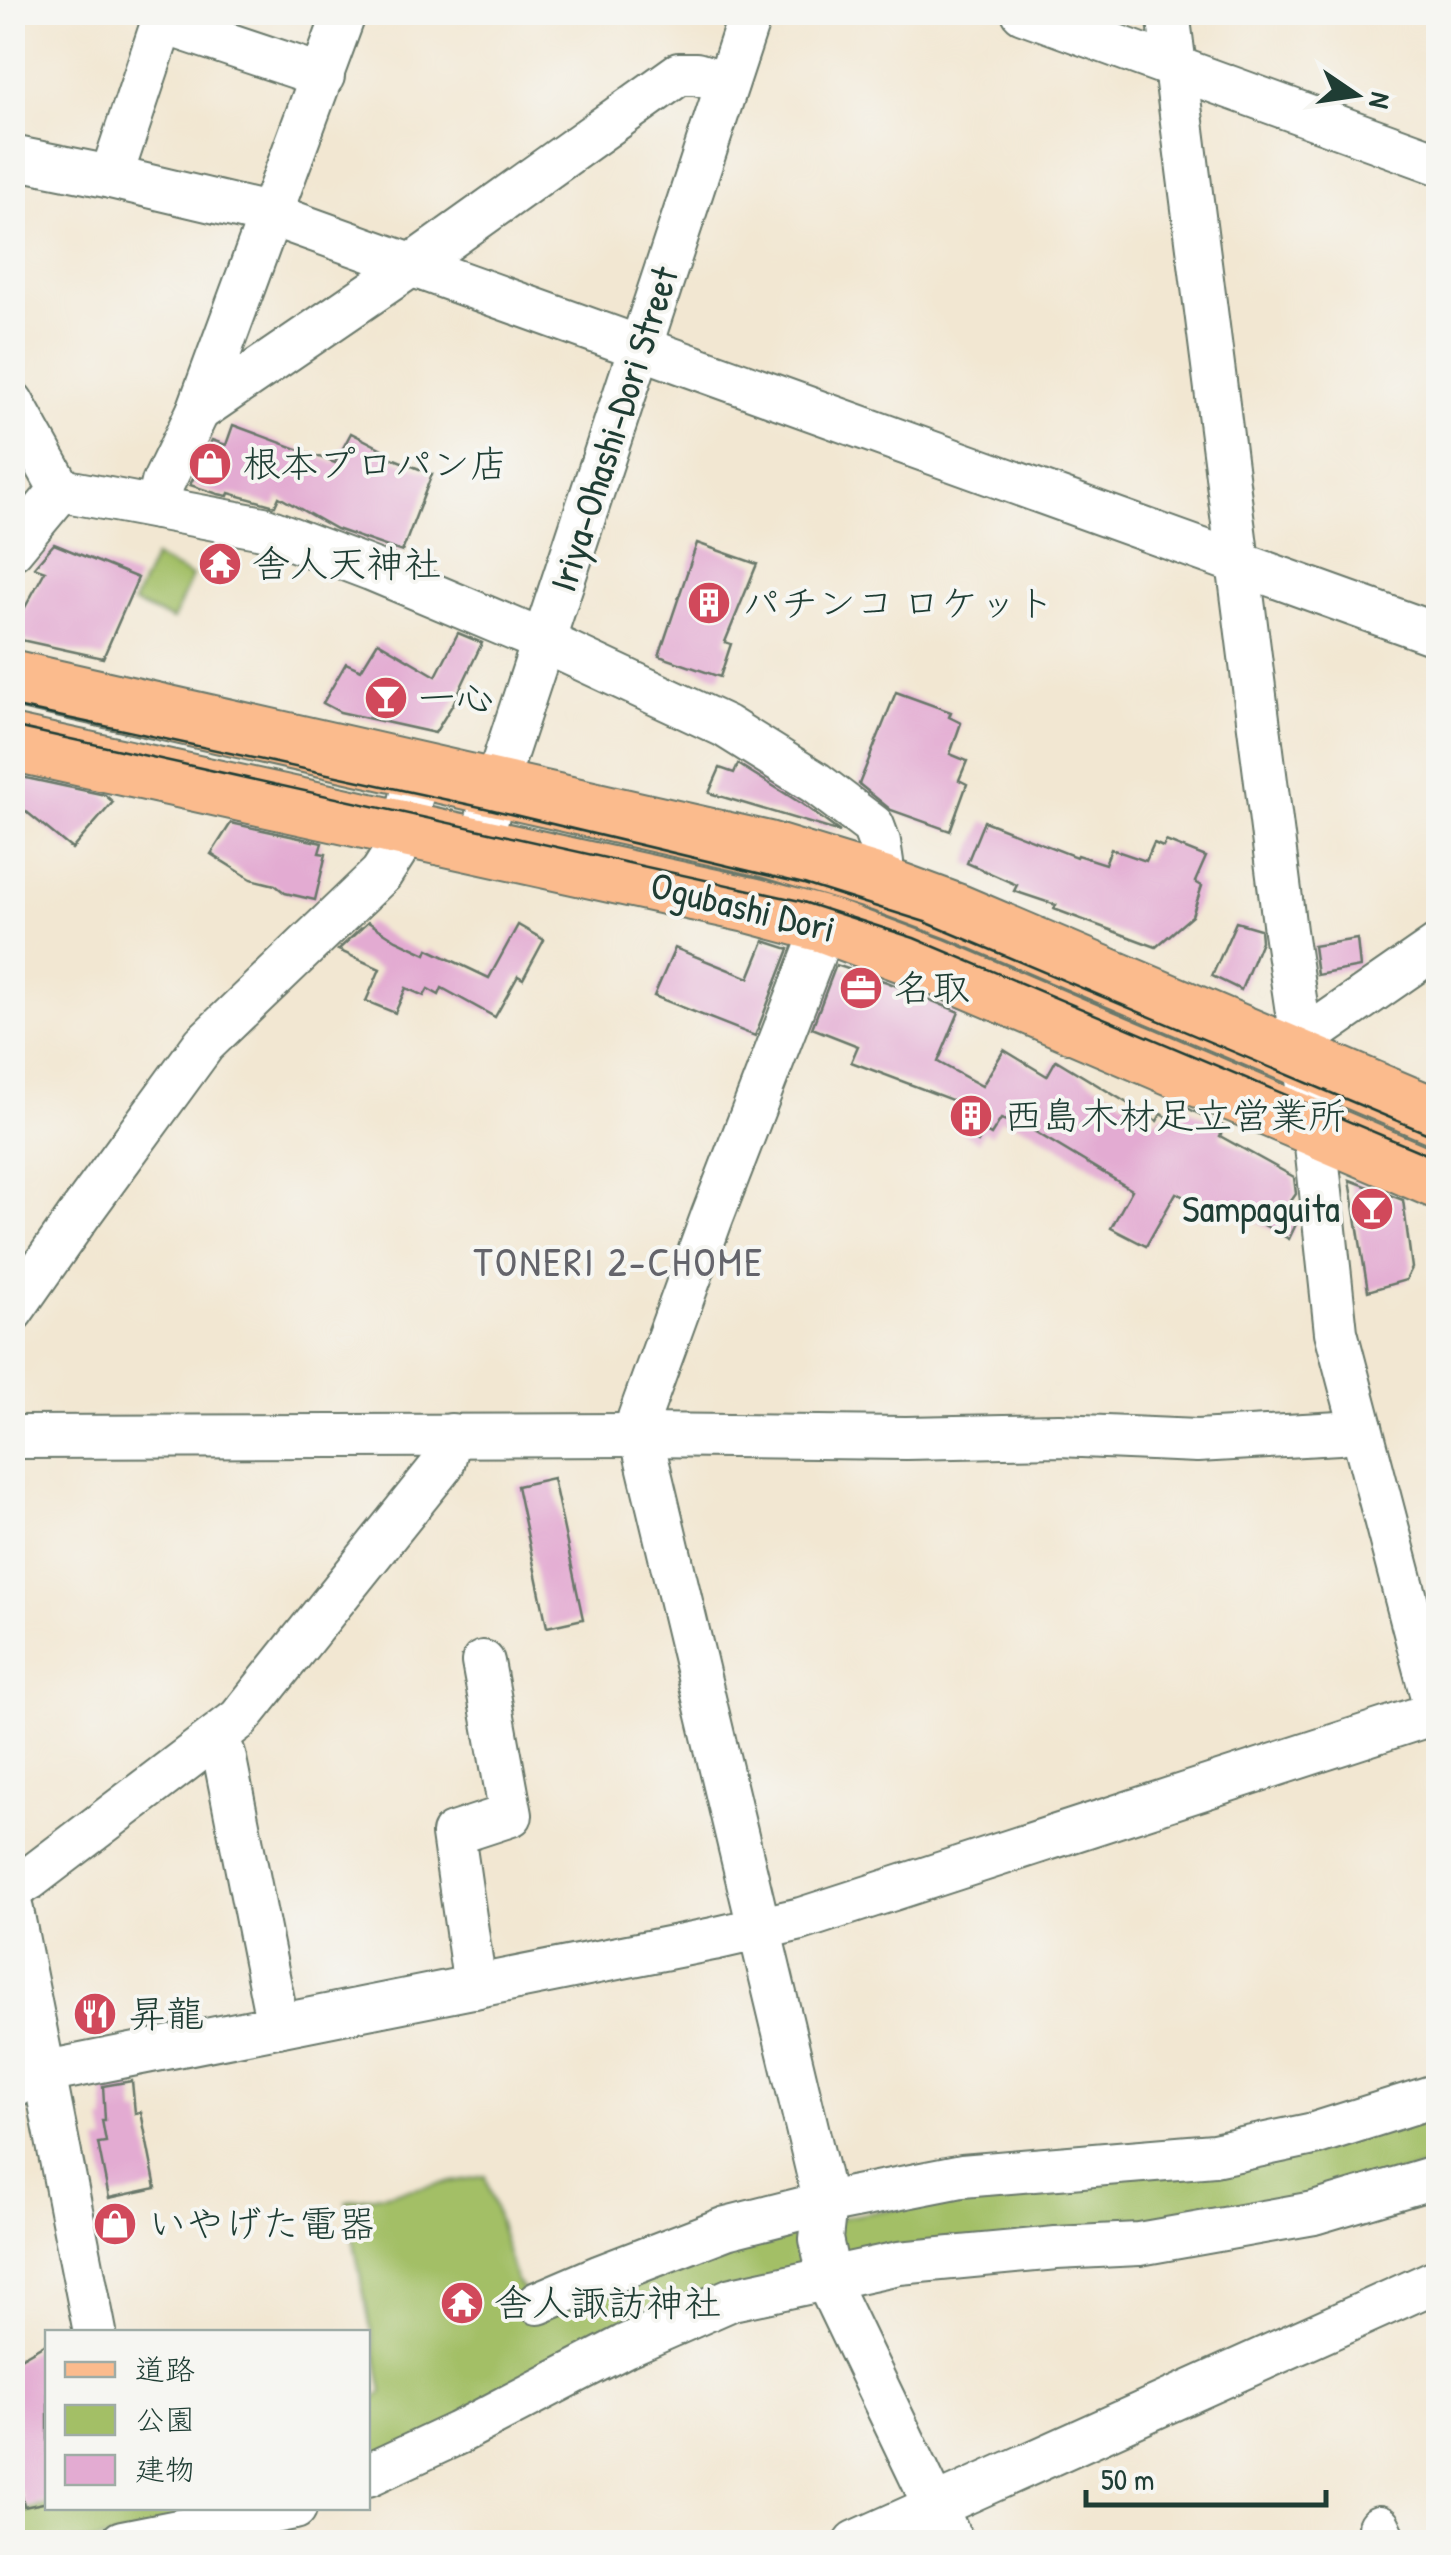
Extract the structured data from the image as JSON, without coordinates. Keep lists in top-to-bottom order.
{
  "streets": {
    "main road": ["Ogubashi Dori"],
    "street": ["Iriya-Ohashi-Dori Street"]
  },
  "crossings": [
    ["Iriya-Ohashi-Dori Street", "Ogubashi Dori"]
  ],
  "districts": ["TONERI 2-CHOME"],
  "places": {
    "shop": ["根本プロパン店", "いやげた電器"],
    "temple": ["舎人天神社", "舎人諏訪神社"],
    "building": ["パチンコ ロケット", "西島木材足立営業所"],
    "bar": ["一心", "Sampaguita"],
    "office": ["名取"],
    "restaurant": ["昇龍"]
  },
  "legend": ["道路", "公園", "建物"],
  "scale_bar": "50 m",
  "north": "right"
}
